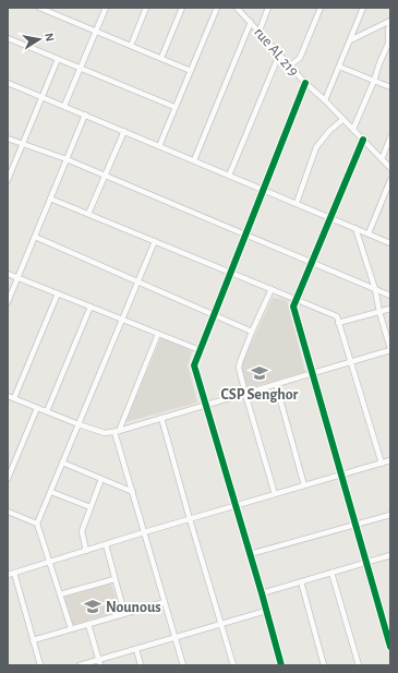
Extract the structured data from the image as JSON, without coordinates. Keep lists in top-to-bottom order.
{
  "streets": {
    "street": ["rue AL 219"]
  },
  "places": {
    "school or university": ["CSP Senghor", "Nounous"]
  },
  "north": "right"
}
